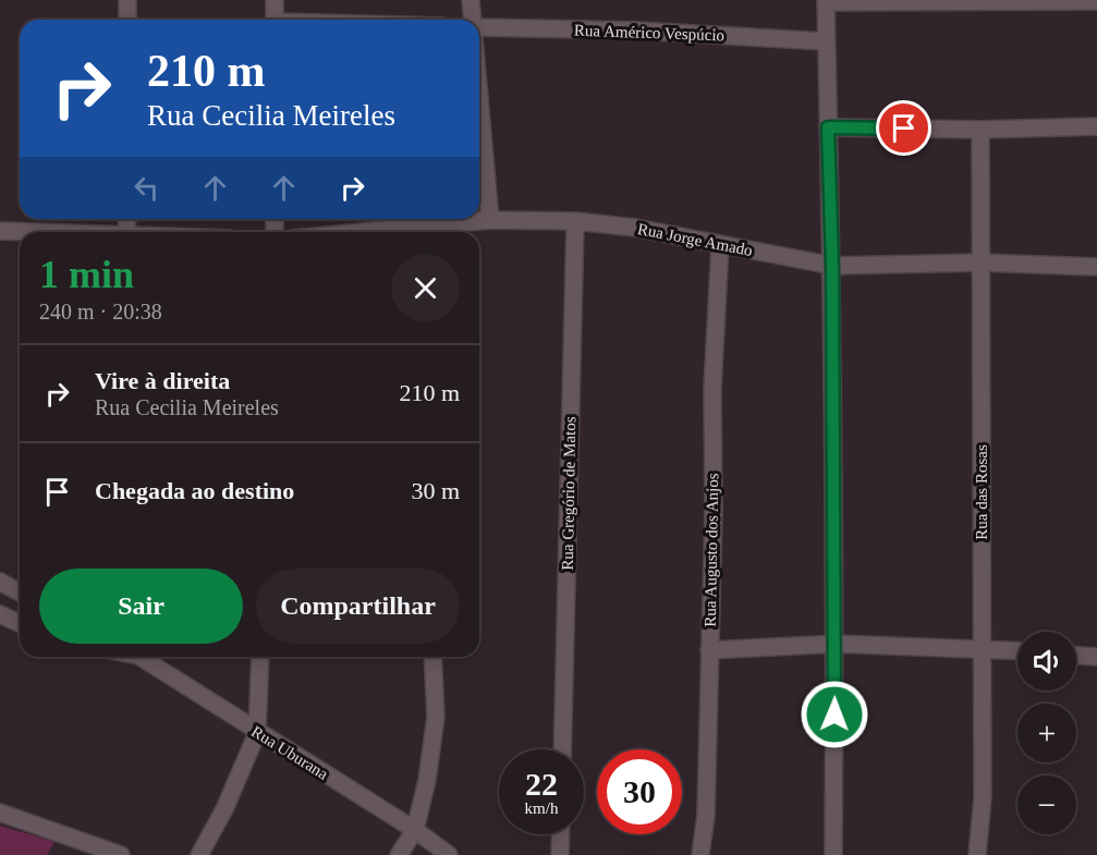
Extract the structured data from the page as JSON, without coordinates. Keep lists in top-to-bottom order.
{
  "streets": {
    "street": [
      "Rua Américo Vespúcio",
      "Rua Jorge Amado",
      "Rua das Rosas",
      "Rua Gregório de Matos",
      "Rua Augusto dos Anjos",
      "Rua Uburana"
    ]
  },
  "crossings": [
    ["Rua Jorge Amado", "Rua das Rosas"],
    ["Rua Jorge Amado", "Rua Gregório de Matos"],
    ["Rua Jorge Amado", "Rua Augusto dos Anjos"]
  ],
  "page": {
    "turn": ["210 m", "Rua Cecilia Meireles"],
    "heading": ["1 min", "240 m · 20:38"],
    "list": [
      {
        "name": "Vire à direita",
        "note": "Rua Cecilia Meireles",
        "value": "210 m"
      },
      {
        "name": "Chegada ao destino",
        "value": "30 m"
      }
    ],
    "buttons": ["Sair", "Compartilhar"],
    "map_buttons": ["+", "−"],
    "speed": "22 km/h",
    "limit": "30"
  }
}
